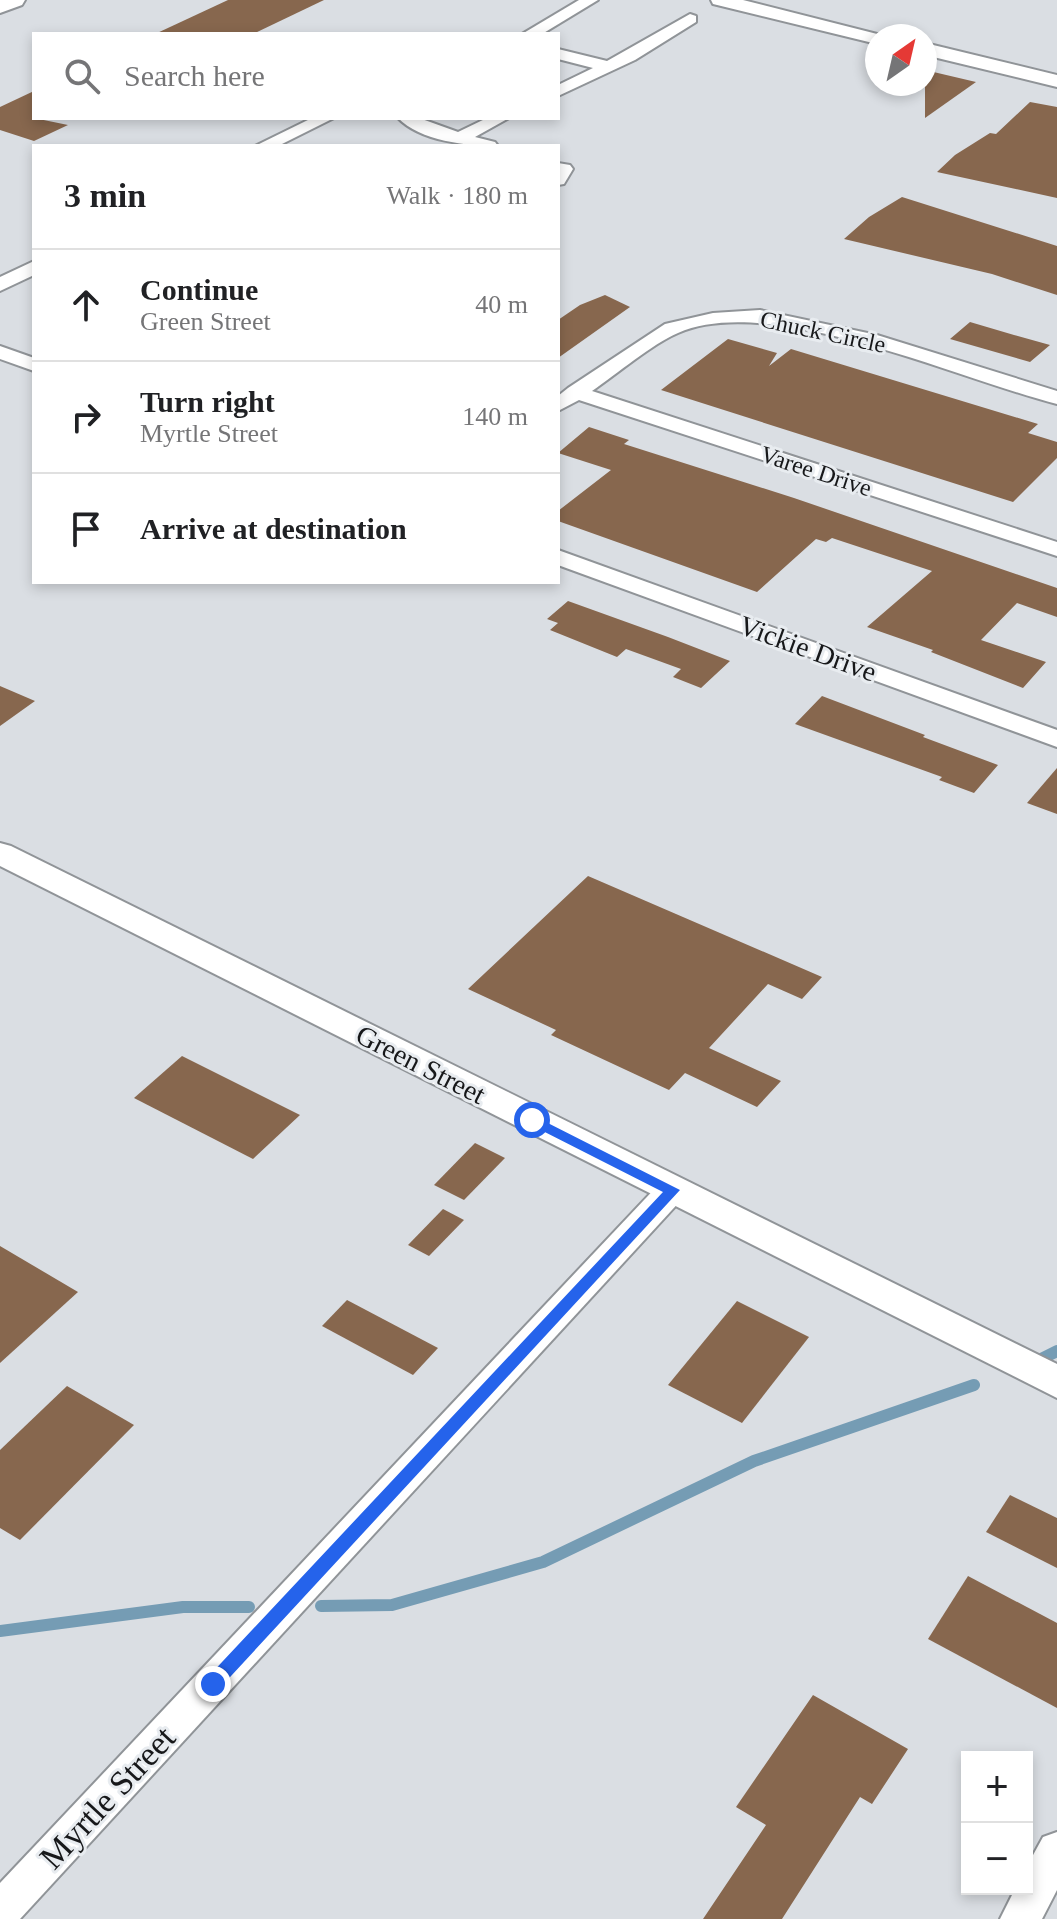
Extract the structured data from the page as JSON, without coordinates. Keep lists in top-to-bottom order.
{
  "streets": {
    "street": [
      "Chuck Circle",
      "Varee Drive",
      "Vickie Drive",
      "Green Street",
      "Myrtle Street"
    ]
  },
  "crossings": [
    ["Chuck Circle", "Varee Drive"],
    ["Green Street", "Myrtle Street"]
  ],
  "north": "top right",
  "page": {
    "search": "Search here",
    "heading": ["3 min", "Walk · 180 m"],
    "list": [
      ["Continue", "Green Street", "40 m"],
      ["Turn right", "Myrtle Street", "140 m"],
      "Arrive at destination"
    ],
    "map_buttons": ["+", "−"]
  }
}
